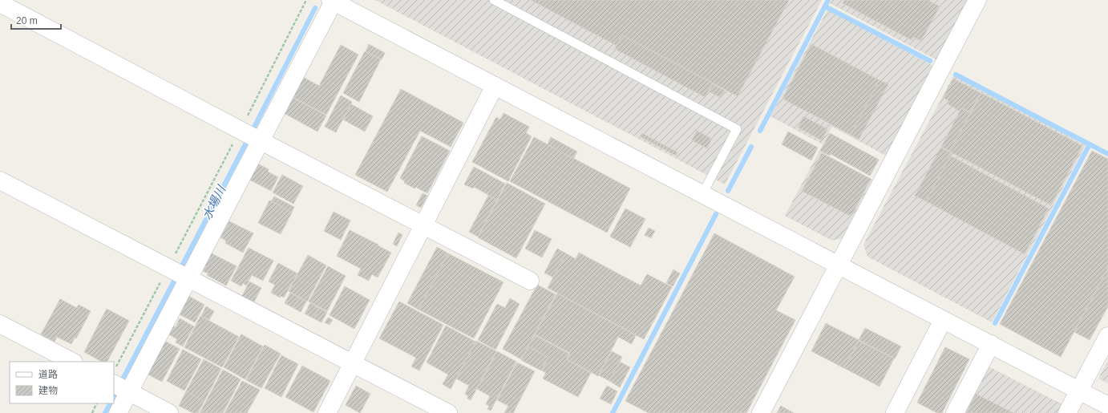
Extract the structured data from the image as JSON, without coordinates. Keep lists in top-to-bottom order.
{
  "water": ["水場川"],
  "legend": ["道路", "建物"],
  "scale_bar": "20 m"
}
